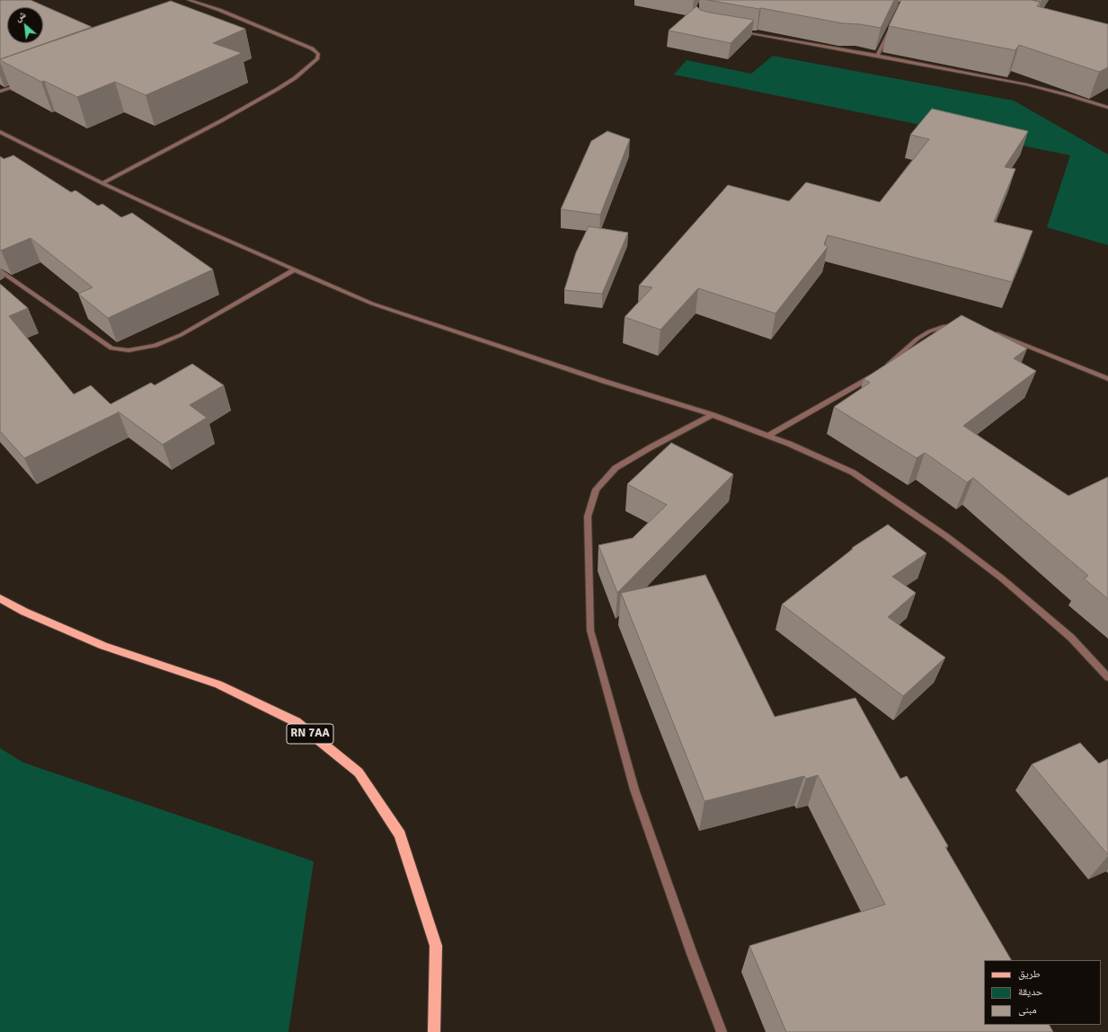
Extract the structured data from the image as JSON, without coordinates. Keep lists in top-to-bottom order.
{
  "streets": {
    "main road": ["RN 7AA"]
  },
  "legend": ["طريق", "حديقة", "مبنى"],
  "north": "top left"
}
